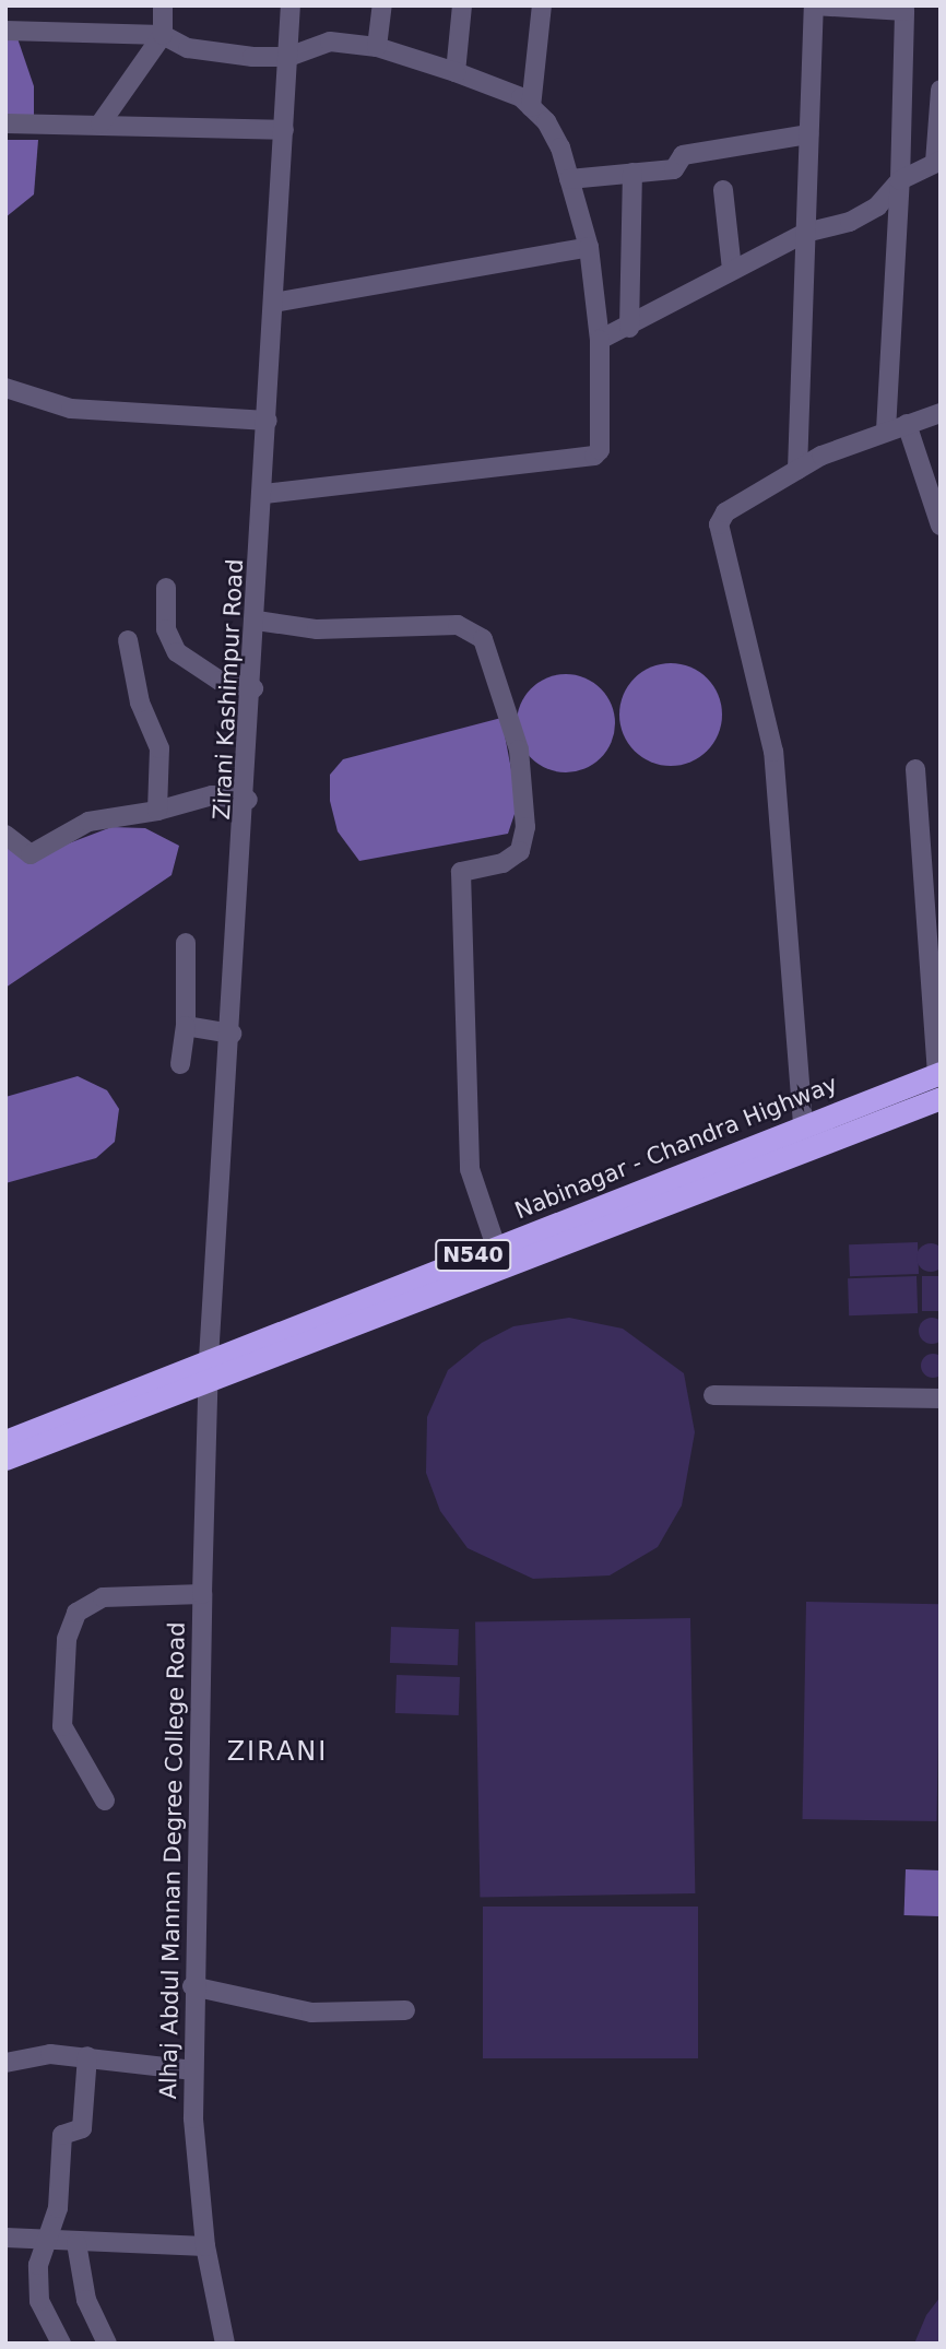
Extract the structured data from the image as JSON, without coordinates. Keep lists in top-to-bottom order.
{
  "streets": {
    "highway": ["Nabinagar - Chandra Highway", "N540"],
    "street": ["Zirani Kashimpur Road", "Alhaj Abdul Mannan Degree College Road"]
  },
  "crossings": [
    ["Zirani Kashimpur Road", "Nabinagar - Chandra Highway"],
    ["Zirani Kashimpur Road", "Alhaj Abdul Mannan Degree College Road"],
    ["Nabinagar - Chandra Highway", "Alhaj Abdul Mannan Degree College Road"]
  ],
  "districts": ["ZIRANI"]
}
